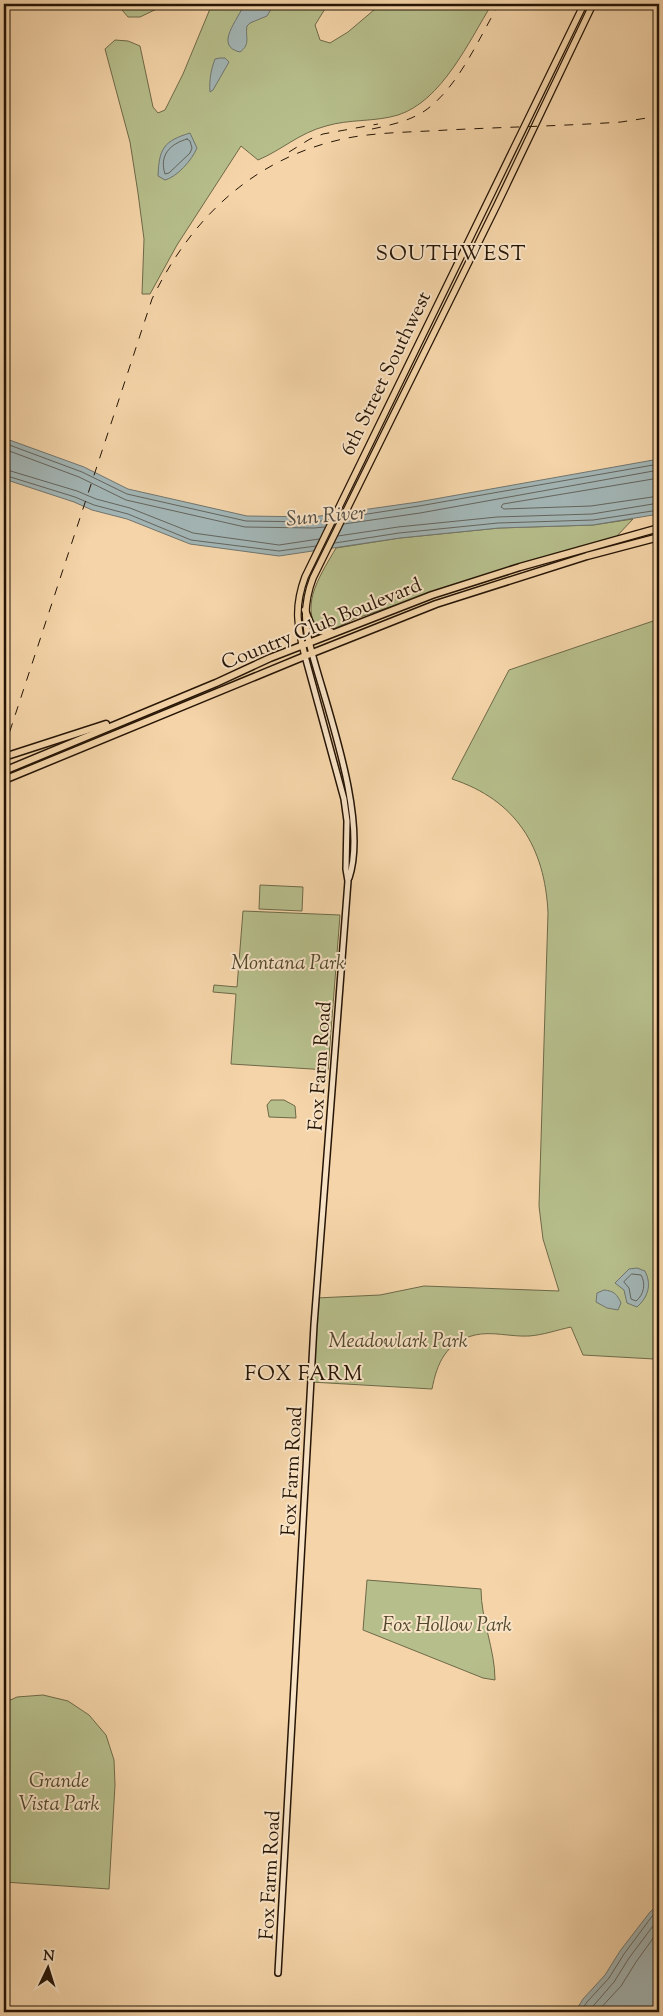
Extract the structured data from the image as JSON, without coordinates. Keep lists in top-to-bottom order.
{
  "streets": {
    "highway": ["Country Club Boulevard"],
    "main road": ["6th Street Southwest"],
    "street": ["Fox Farm Road"]
  },
  "crossings": [
    ["6th Street Southwest", "Country Club Boulevard"],
    ["6th Street Southwest", "Fox Farm Road"],
    ["Country Club Boulevard", "Fox Farm Road"]
  ],
  "districts": ["SOUTHWEST", "FOX FARM"],
  "water": ["Sun River"],
  "parks": [
    "Montana Park",
    "Meadowlark Park",
    "Fox Hollow Park",
    "Grande Vista Park"
  ],
  "north": "top"
}
